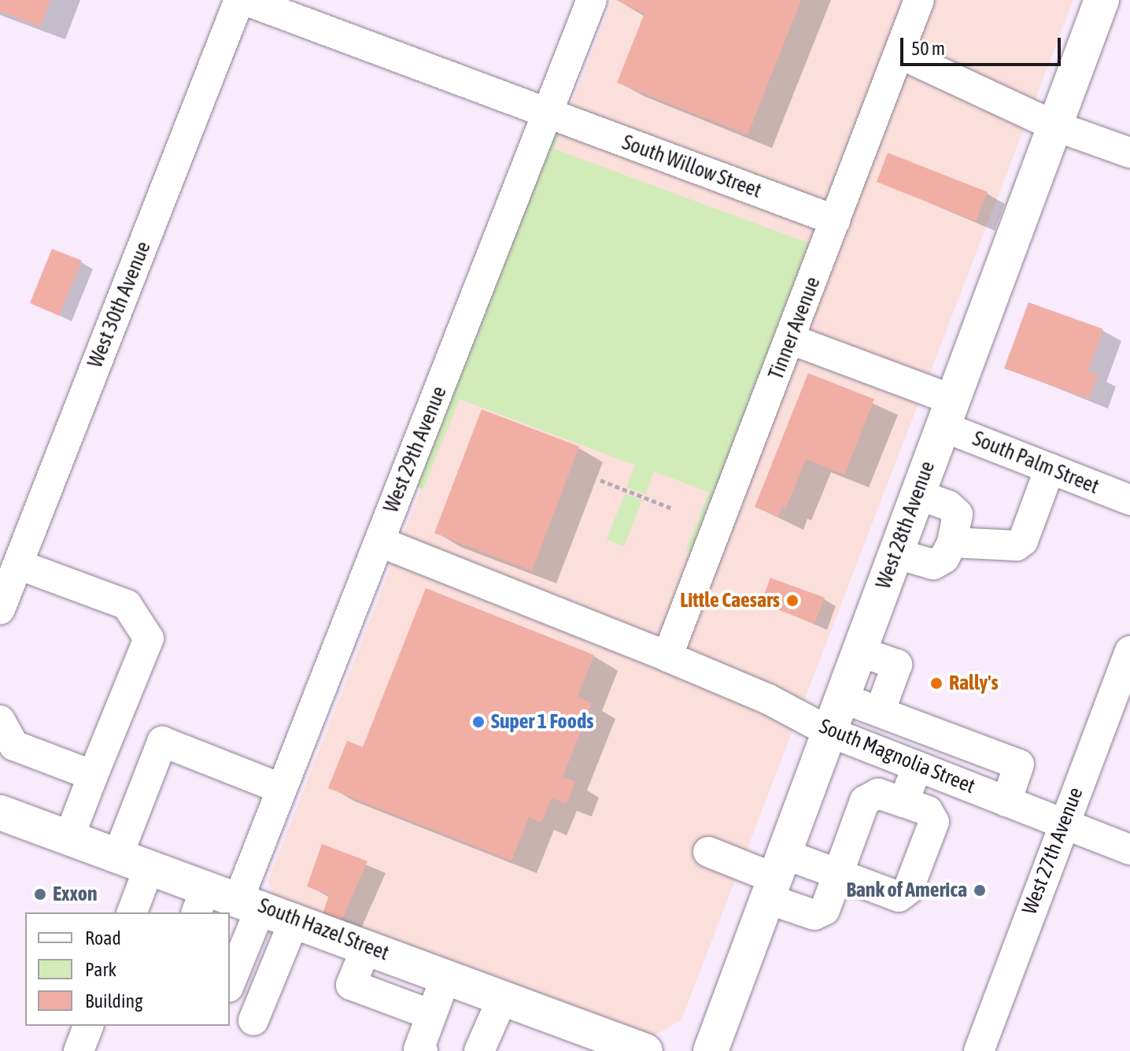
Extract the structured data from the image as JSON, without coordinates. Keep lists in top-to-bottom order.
{
  "streets": {
    "main road": ["West 28th Avenue", "South Hazel Street"],
    "street": [
      "South Willow Street",
      "West 30th Avenue",
      "Tinner Avenue",
      "West 29th Avenue",
      "South Palm Street",
      "South Magnolia Street",
      "West 27th Avenue"
    ]
  },
  "crossings": [
    ["South Willow Street", "Tinner Avenue"],
    ["South Willow Street", "West 29th Avenue"],
    ["Tinner Avenue", "South Palm Street"],
    ["Tinner Avenue", "South Magnolia Street"],
    ["West 29th Avenue", "South Magnolia Street"],
    ["West 29th Avenue", "South Hazel Street"],
    ["South Palm Street", "West 28th Avenue"],
    ["West 28th Avenue", "South Magnolia Street"],
    ["South Magnolia Street", "West 27th Avenue"]
  ],
  "places": [
    "Little Caesars",
    "Rally's",
    "Super 1 Foods",
    "Bank of America",
    "Exxon"
  ],
  "legend": ["Road", "Park", "Building"],
  "scale_bar": "50 m"
}
